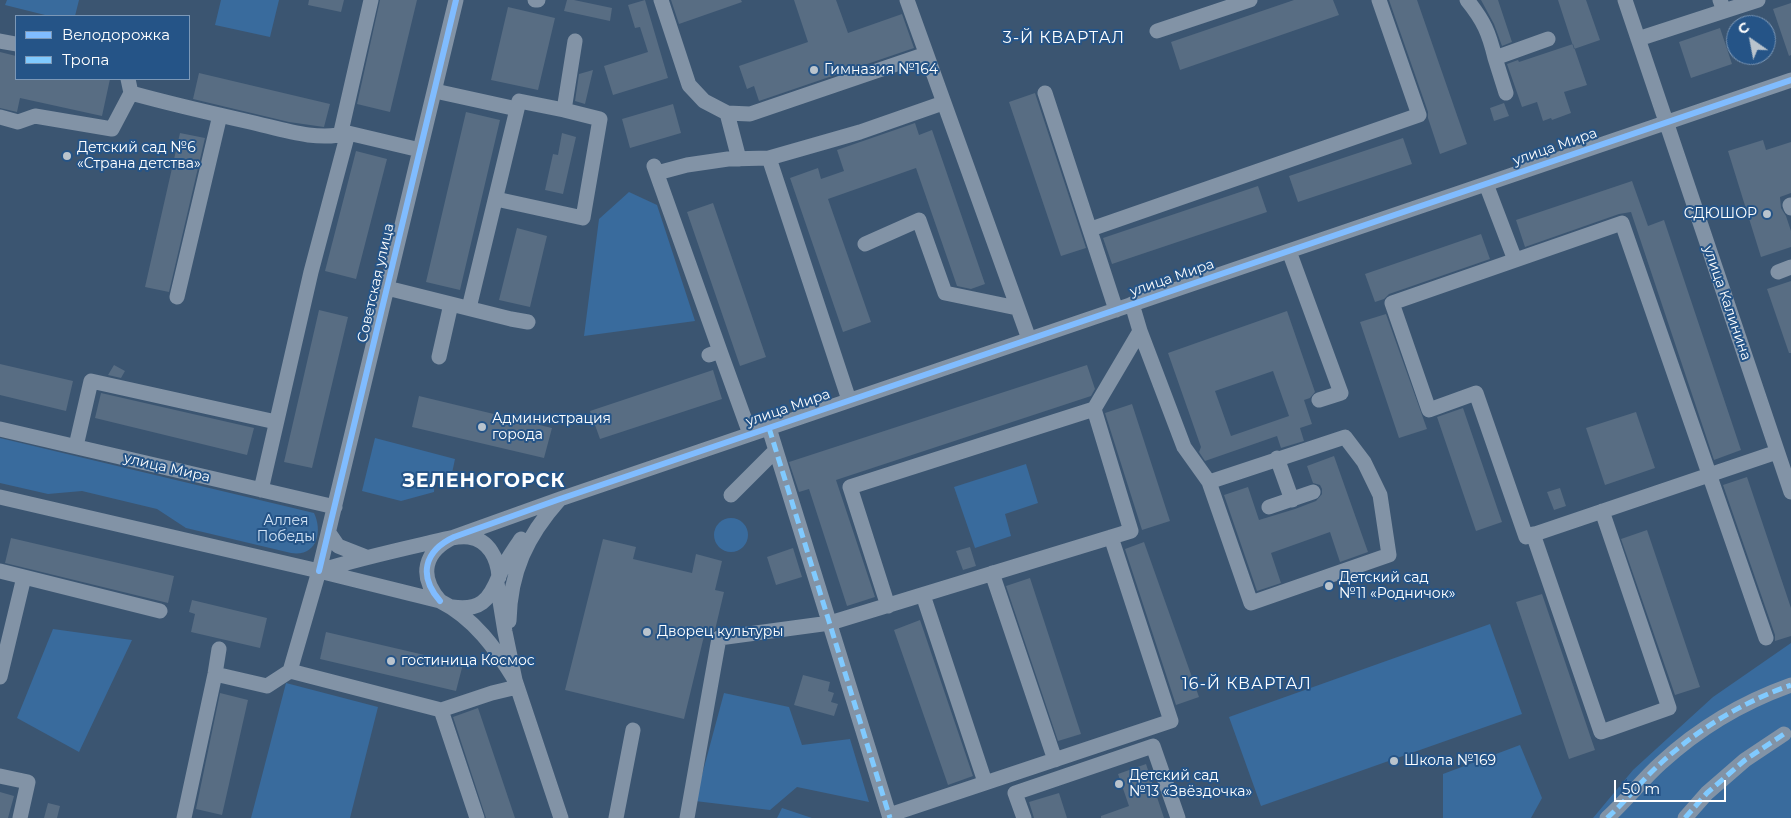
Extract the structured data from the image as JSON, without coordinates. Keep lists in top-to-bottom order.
{
  "streets": {
    "street": ["улица Мира", "Советская улица", "улица Калинина"]
  },
  "crossings": [
    ["улица Мира", "Советская улица"],
    ["улица Мира", "улица Калинина"]
  ],
  "districts": ["3-Й КВАРТАЛ", "ЗЕЛЕНОГОРСК", "16-Й КВАРТАЛ"],
  "parks": ["Аллея Победы"],
  "places": [
    "Гимназия №164",
    "Детский сад №6 «Страна детства»",
    "СДЮШОР",
    "Администрация города",
    "Детский сад №11 «Родничок»",
    "Дворец культуры",
    "гостиница Космос",
    "Школа №169",
    "Детский сад №13 «Звёздочка»"
  ],
  "legend": ["Велодорожка", "Тропа"],
  "scale_bar": "50 m",
  "north": "top left"
}
